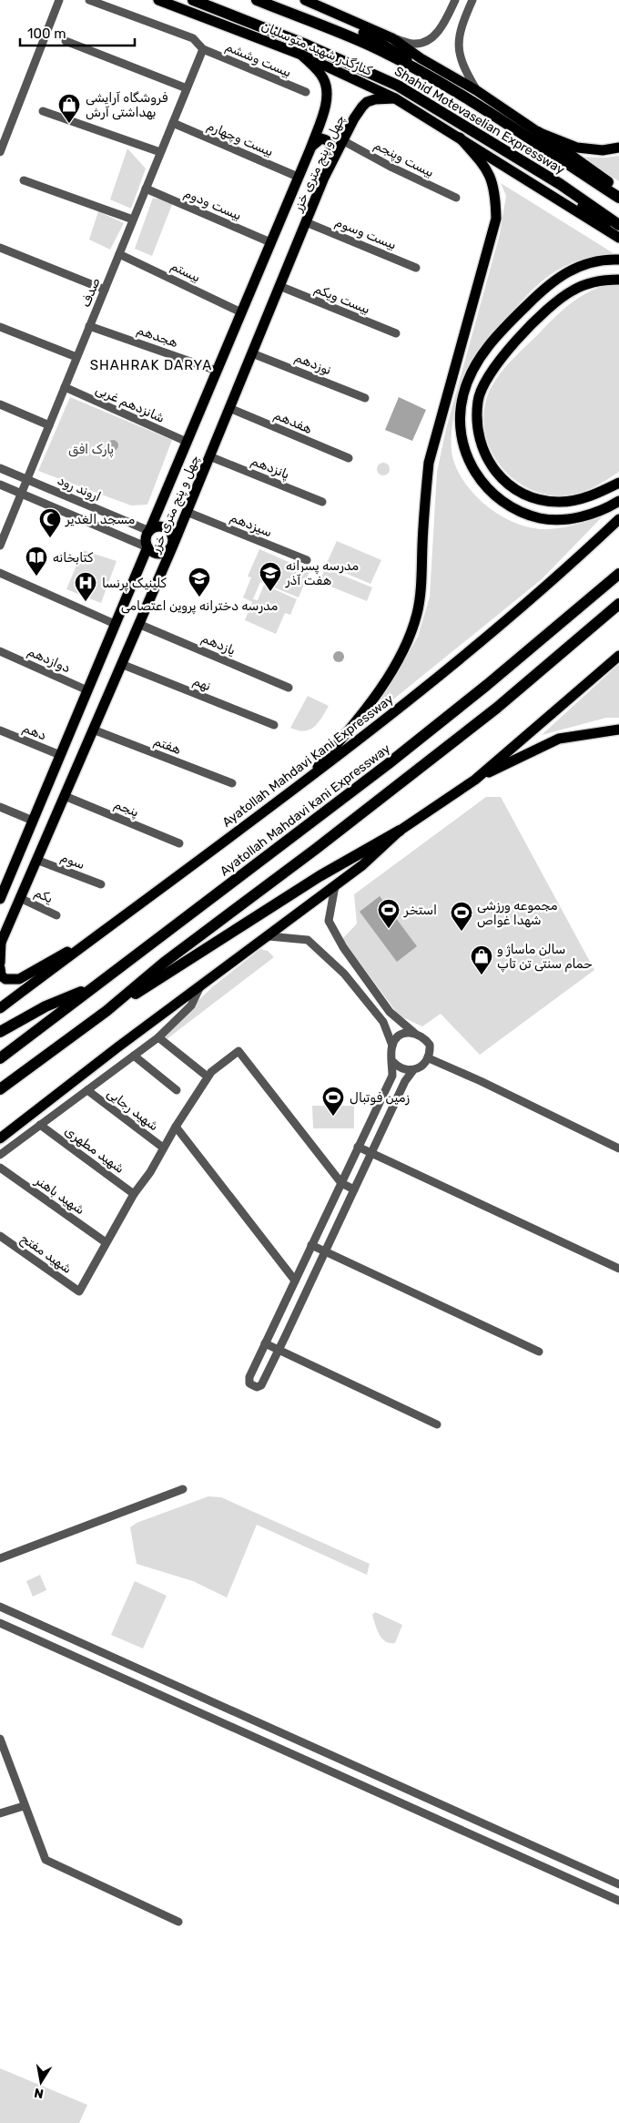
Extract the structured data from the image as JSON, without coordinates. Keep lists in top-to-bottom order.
{
  "streets": {
    "highway": ["Shahid Motevaselian Expressway", "Ayatollah Mahdavi kani Expressway"],
    "main road": ["کنارگذر شهید متوسلیان", "چهل و پنج متری خزر", "Ayatollah Mahdavi Kani Expressway"],
    "street": [
      "بیست وششم",
      "بیست وچهارم",
      "بیست وپنجم",
      "بیست ودوم",
      "بیست وسوم",
      "بیستم",
      "صدف",
      "بیست ویکم",
      "هجدهم",
      "نوزدهم",
      "شانزدهم غربی",
      "هفدهم",
      "پانزدهم",
      "اروند رود",
      "سیزدهم",
      "یازدهم",
      "دوازدهم",
      "نهم",
      "دهم",
      "هفتم",
      "پنجم",
      "سوم",
      "یکم",
      "شهید رجایی",
      "شهید مطهری",
      "شهید باهنر",
      "شهید مفتح"
    ]
  },
  "crossings": [
    ["کنارگذر شهید متوسلیان", "چهل و پنج متری خزر"],
    ["بیست وششم", "صدف"],
    ["بیست وچهارم", "چهل و پنج متری خزر"],
    ["بیست وچهارم", "صدف"],
    ["بیست وپنجم", "چهل و پنج متری خزر"],
    ["چهل و پنج متری خزر", "بیست ودوم"],
    ["چهل و پنج متری خزر", "بیست وسوم"],
    ["چهل و پنج متری خزر", "بیستم"],
    ["چهل و پنج متری خزر", "بیست ویکم"],
    ["چهل و پنج متری خزر", "هجدهم"],
    ["چهل و پنج متری خزر", "نوزدهم"],
    ["چهل و پنج متری خزر", "شانزدهم غربی"],
    ["چهل و پنج متری خزر", "هفدهم"],
    ["چهل و پنج متری خزر", "پانزدهم"],
    ["چهل و پنج متری خزر", "اروند رود"],
    ["چهل و پنج متری خزر", "سیزدهم"],
    ["چهل و پنج متری خزر", "یازدهم"],
    ["چهل و پنج متری خزر", "دوازدهم"],
    ["چهل و پنج متری خزر", "نهم"],
    ["چهل و پنج متری خزر", "دهم"],
    ["چهل و پنج متری خزر", "هفتم"],
    ["چهل و پنج متری خزر", "پنجم"],
    ["چهل و پنج متری خزر", "سوم"],
    ["چهل و پنج متری خزر", "یکم"],
    ["بیست ودوم", "صدف"],
    ["بیستم", "صدف"],
    ["صدف", "هجدهم"],
    ["صدف", "شانزدهم غربی"],
    ["صدف", "اروند رود"],
    ["شهید باهنر", "شهید مفتح"]
  ],
  "districts": ["SHAHRAK DARYA"],
  "parks": ["پارک افق"],
  "places": {
    "shop": ["فروشگاه آرایشی بهداشتی آرش", "سالن ماساژ و حمام سنتی تن تاپ"],
    "mosque": ["مسجد الغدیر"],
    "library": ["کتابخانه"],
    "school or university": ["مدرسه پسرانه هفت آذر", "مدرسه دخترانه پروین اعتصامی"],
    "hospital": ["کلینیک پرنسا"],
    "sports": ["استخر", "مجموعه ورزشی شهدا غواص", "زمین فوتبال"]
  },
  "scale_bar": "100 m",
  "north": "bottom"
}
